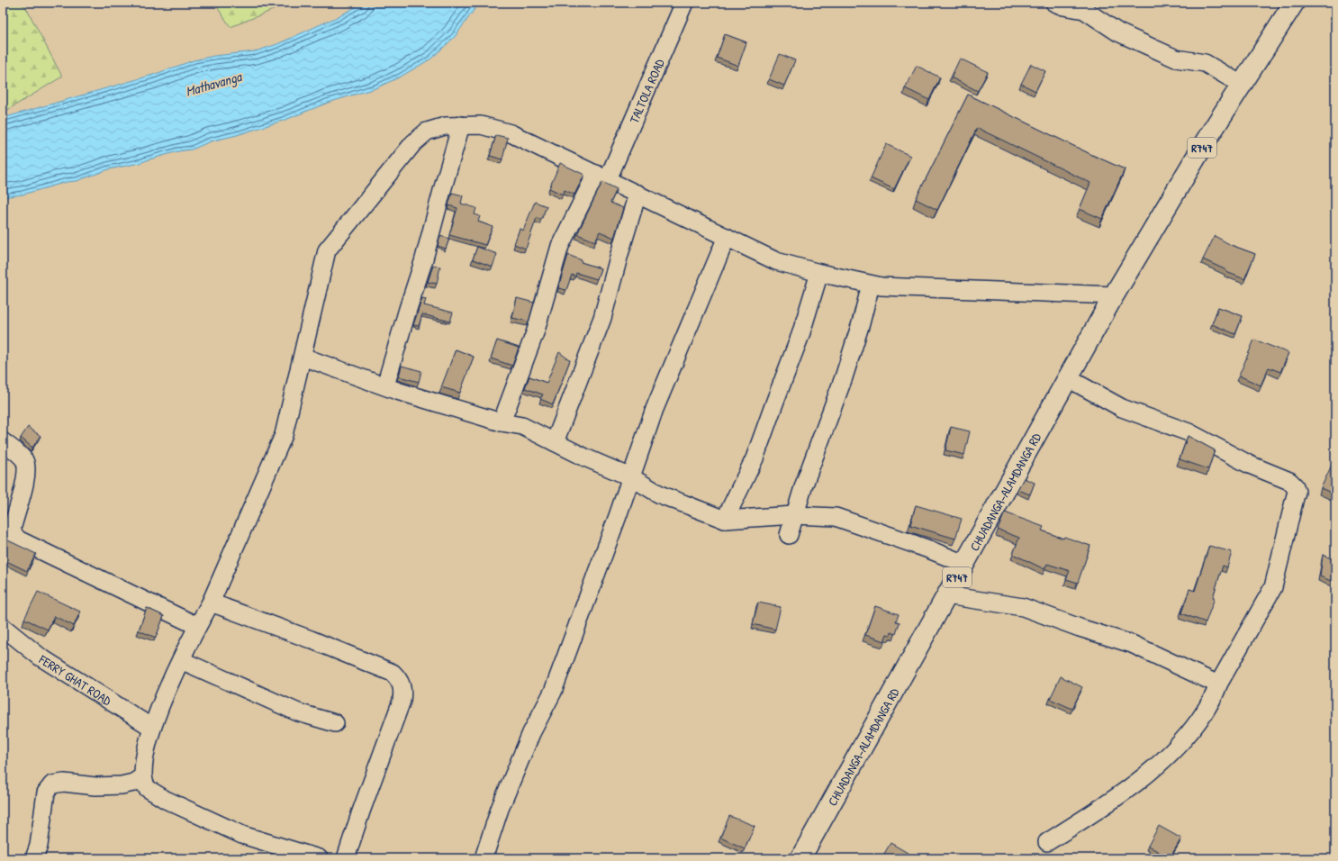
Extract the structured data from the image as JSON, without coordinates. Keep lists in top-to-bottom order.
{
  "streets": {
    "main road": ["R747", "CHUADANGA-ALAMDANGA RD"],
    "street": ["TALTOLA ROAD", "FERRY GHAT ROAD"]
  },
  "crossings": [
    ["R747", "CHUADANGA-ALAMDANGA RD"]
  ],
  "water": ["Mathavanga"]
}
